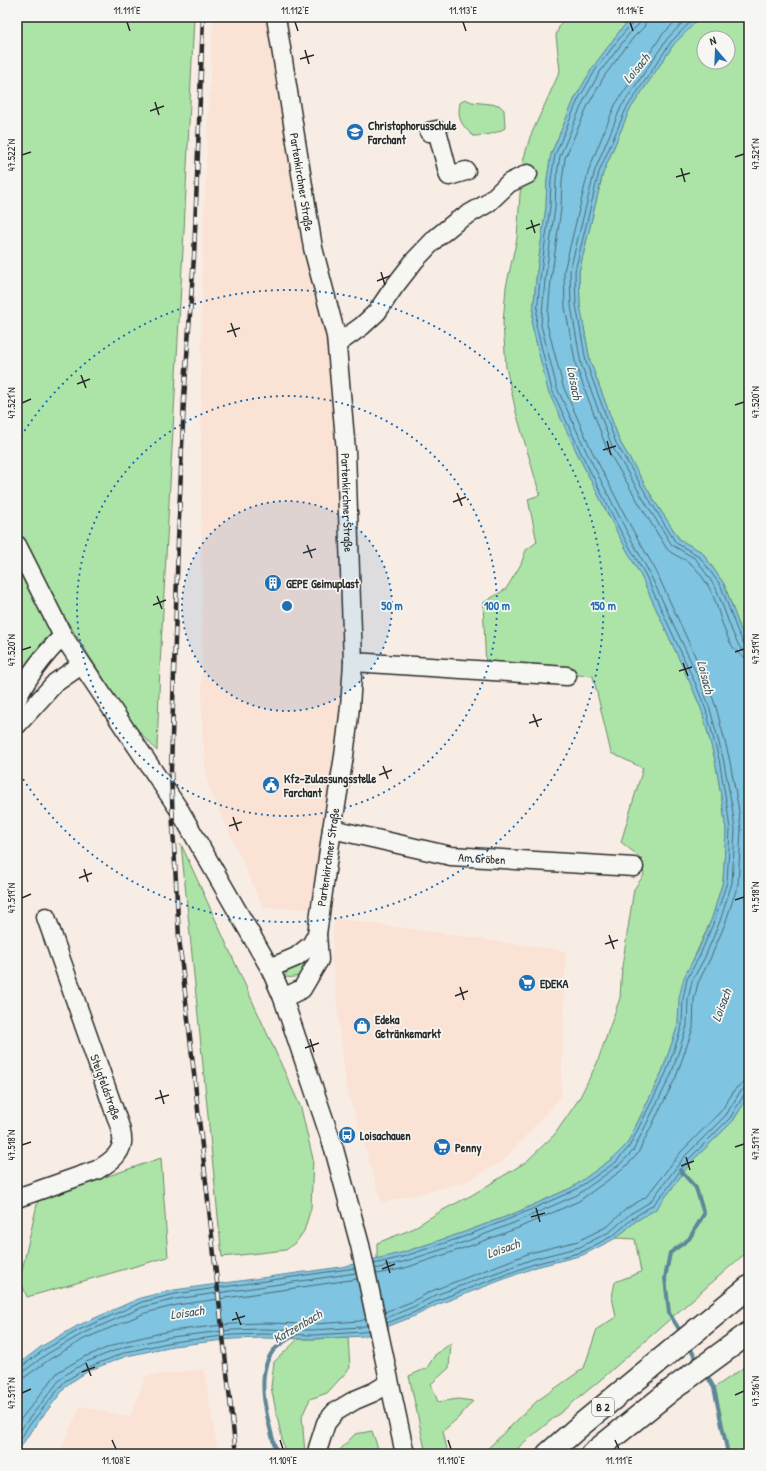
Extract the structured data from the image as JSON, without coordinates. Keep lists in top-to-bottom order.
{
  "streets": {
    "highway": ["B 2"],
    "street": ["Partenkirchner Straße", "Am Gröben", "Steigfeldstraße"]
  },
  "crossings": [
    ["Partenkirchner Straße", "Am Gröben"]
  ],
  "water": ["Loisach", "Katzenbach"],
  "places": {
    "school or university": ["Christophorusschule Farchant"],
    "building": ["GEPE Geimuplast"],
    "public building": ["Kfz-Zulassungsstelle Farchant"],
    "supermarket": ["EDEKA", "Penny"],
    "shop": ["Edeka Getränkemarkt"],
    "bus stop": ["Loisachauen"]
  },
  "north": "top",
  "coordinates": [
    "11.111°E",
    "11.112°E",
    "11.113°E",
    "11.114°E",
    "47.521°N",
    "47.522°N",
    "47.520°N",
    "47.519°N",
    "47.518°N",
    "47.517°N",
    "47.516°N",
    "11.108°E",
    "11.109°E",
    "11.110°E"
  ],
  "rings": ["50 m", "100 m", "150 m"]
}
